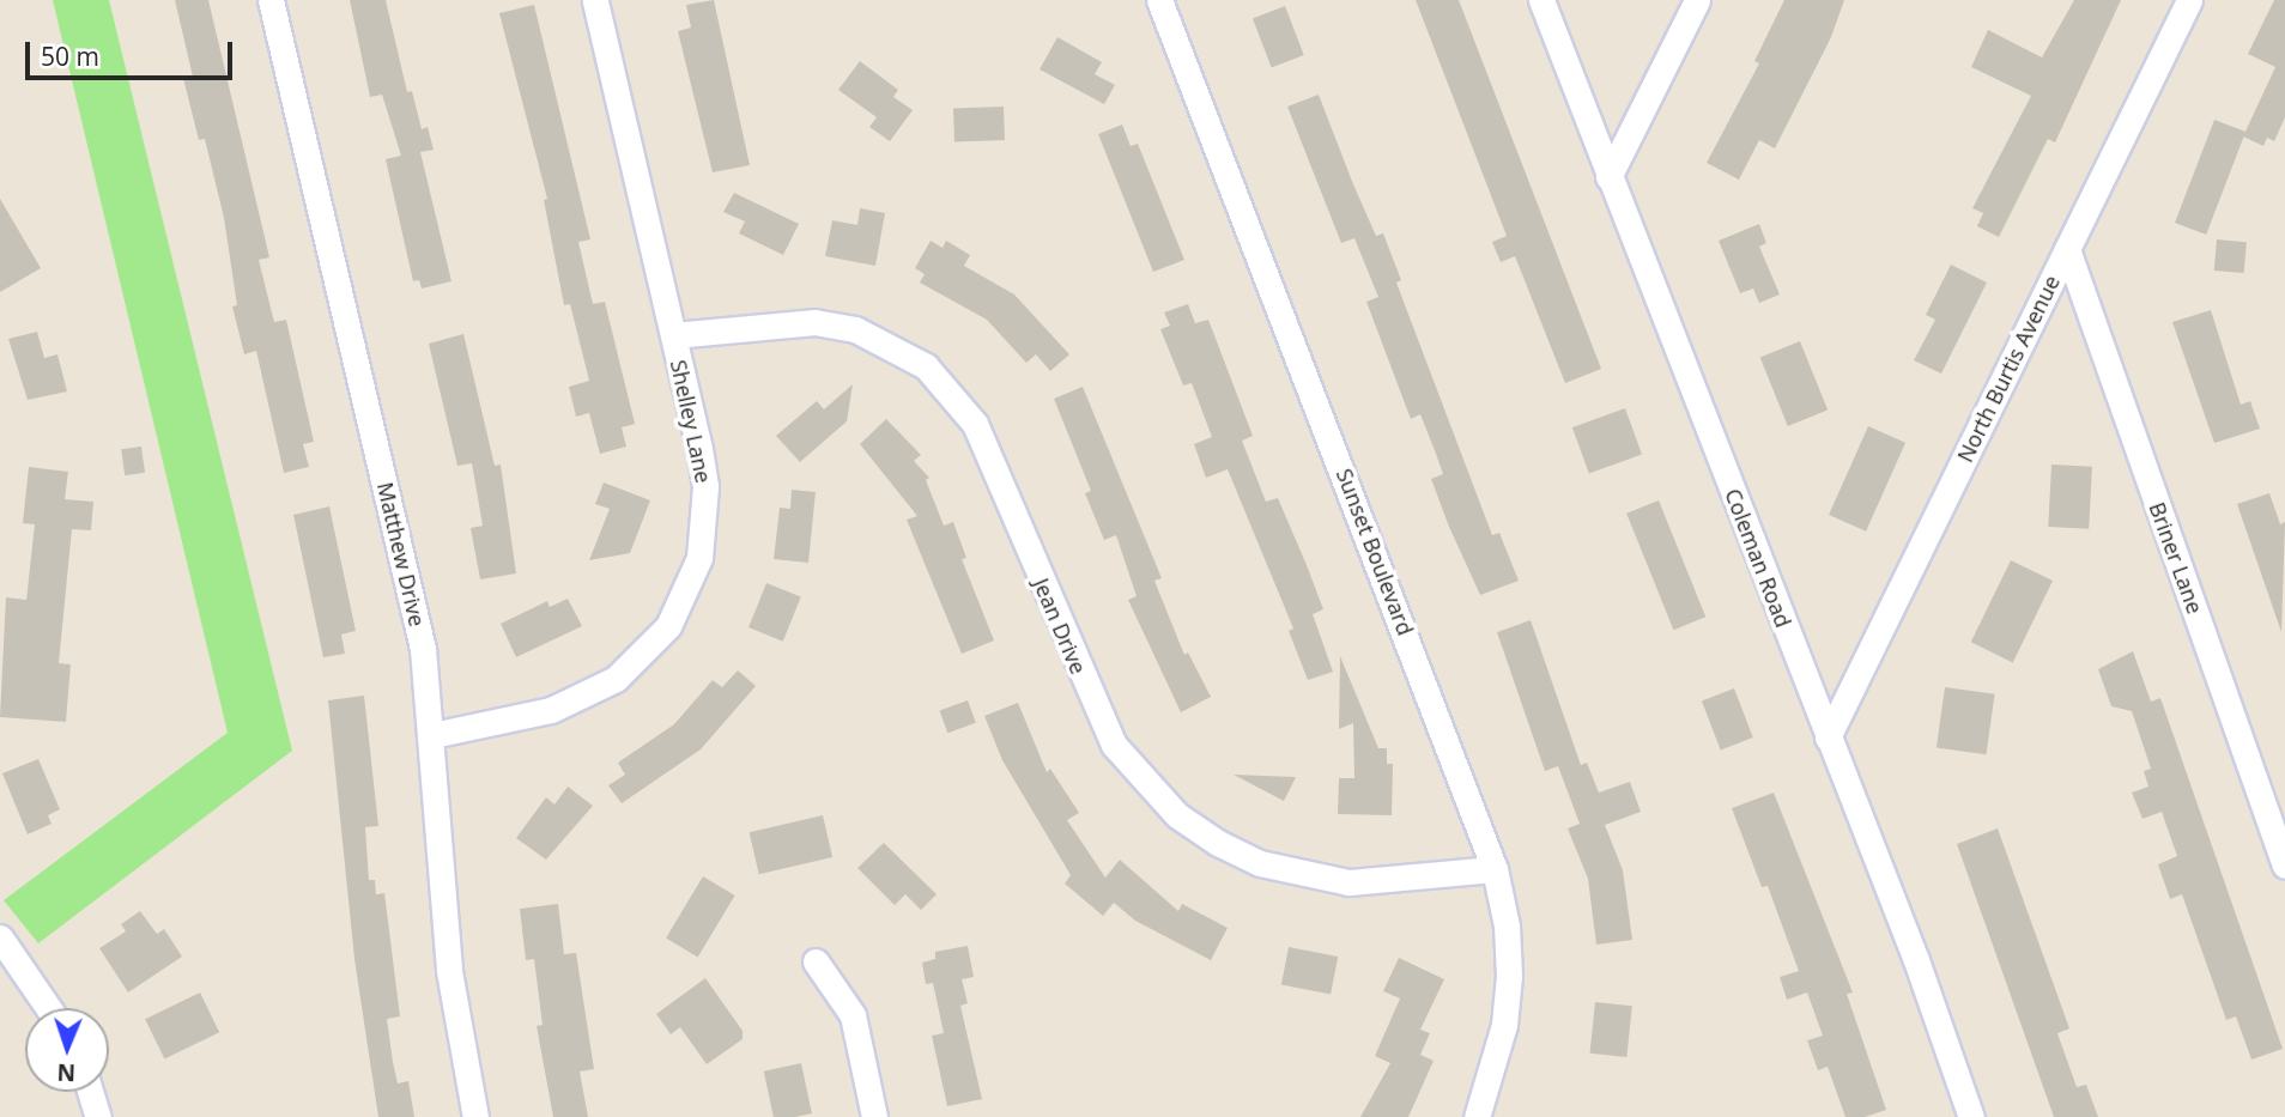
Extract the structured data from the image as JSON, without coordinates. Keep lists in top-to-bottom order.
{
  "streets": {
    "street": [
      "North Burtis Avenue",
      "Shelley Lane",
      "Sunset Boulevard",
      "Matthew Drive",
      "Coleman Road",
      "Briner Lane",
      "Jean Drive"
    ]
  },
  "crossings": [
    ["North Burtis Avenue", "Coleman Road"],
    ["North Burtis Avenue", "Briner Lane"],
    ["Shelley Lane", "Matthew Drive"],
    ["Shelley Lane", "Jean Drive"],
    ["Sunset Boulevard", "Jean Drive"]
  ],
  "scale_bar": "50 m",
  "north": "bottom"
}
